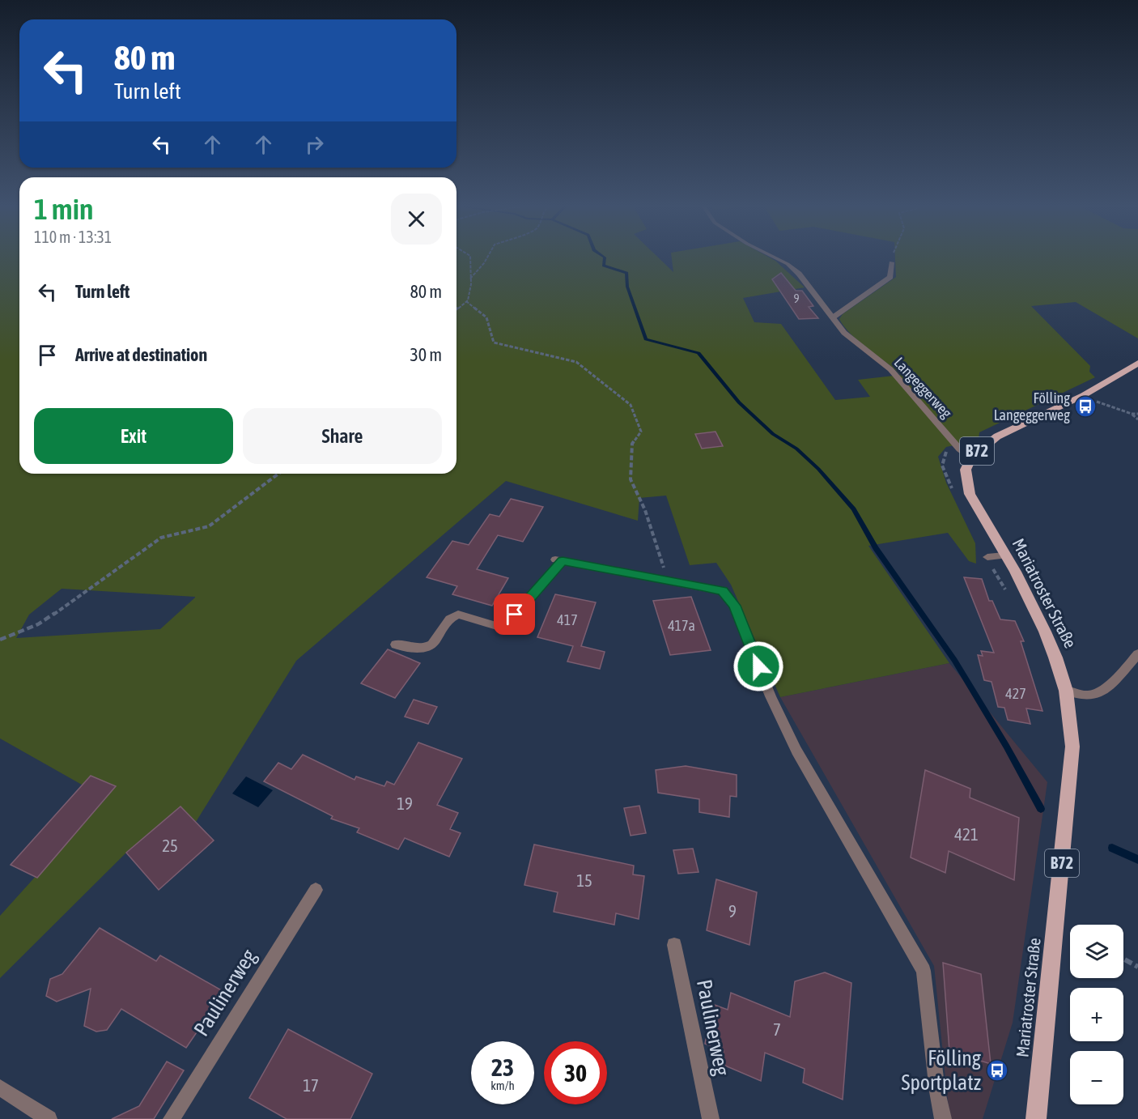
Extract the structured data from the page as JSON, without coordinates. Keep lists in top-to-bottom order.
{
  "streets": {
    "main road": ["B72", "Mariatroster Straße"],
    "street": ["Langeggerweg", "Paulinerweg"]
  },
  "crossings": [
    ["Langeggerweg", "B72"],
    ["Langeggerweg", "Mariatroster Straße"],
    ["B72", "Mariatroster Straße"]
  ],
  "places": {
    "bus stop": ["Fölling Langeggerweg", "Fölling Sportplatz"]
  },
  "house_numbers": [
    "9",
    "417",
    "417a",
    "427",
    "19",
    "421",
    "25",
    "15",
    "9",
    "7",
    "17"
  ],
  "page": {
    "turn": ["80 m", "Turn left"],
    "heading": ["1 min", "110 m · 13:31"],
    "list": [
      {
        "name": "Turn left",
        "value": "80 m"
      },
      {
        "name": "Arrive at destination",
        "value": "30 m"
      }
    ],
    "buttons": ["Exit", "Share"],
    "map_buttons": ["+", "−"],
    "speed": "23 km/h",
    "limit": "30"
  }
}
